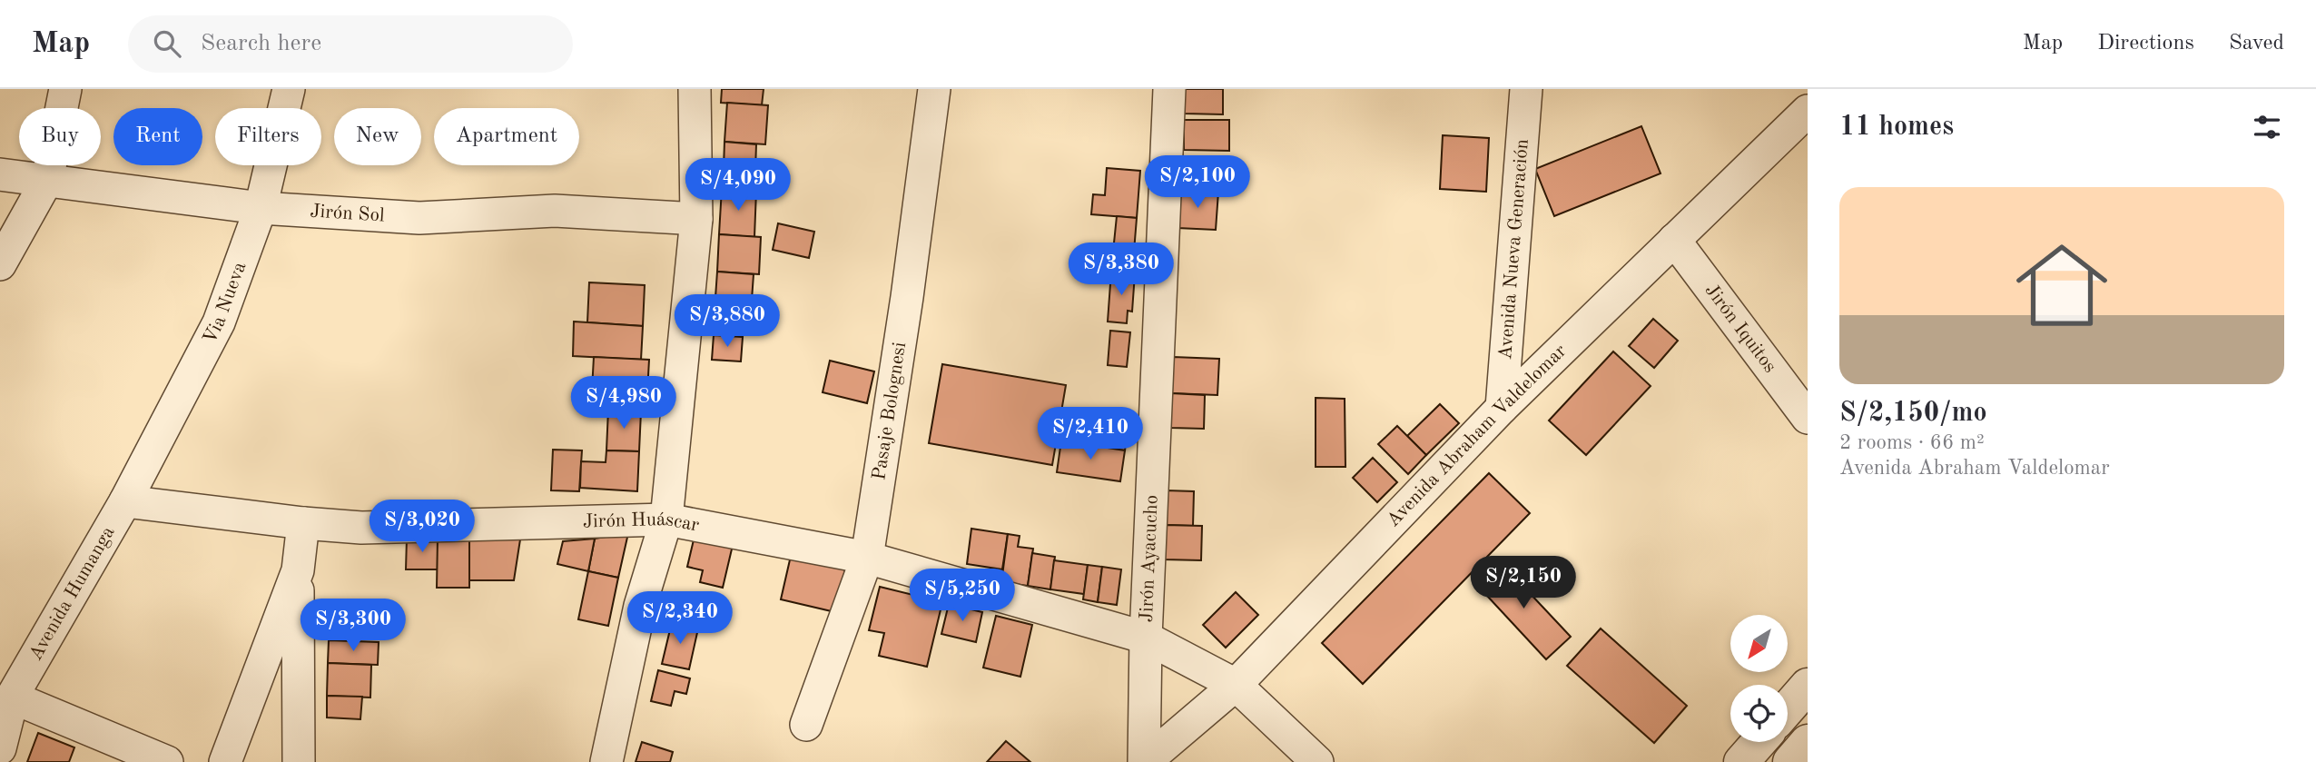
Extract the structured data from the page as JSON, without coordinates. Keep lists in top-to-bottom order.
{
  "streets": {
    "street": [
      "Jirón Sol",
      "Avenida Nueva Generación",
      "Via Nueva",
      "Jirón Iquitos",
      "Pasaje Bolognesi",
      "Avenida Abraham Valdelomar",
      "Jirón Huáscar",
      "Jirón Ayacucho",
      "Avenida Humanga"
    ]
  },
  "crossings": [
    ["Jirón Sol", "Via Nueva"],
    ["Avenida Nueva Generación", "Avenida Abraham Valdelomar"],
    ["Via Nueva", "Jirón Huáscar"],
    ["Via Nueva", "Avenida Humanga"],
    ["Jirón Iquitos", "Avenida Abraham Valdelomar"],
    ["Pasaje Bolognesi", "Jirón Huáscar"],
    ["Avenida Abraham Valdelomar", "Jirón Huáscar"],
    ["Avenida Abraham Valdelomar", "Jirón Ayacucho"],
    ["Jirón Huáscar", "Jirón Ayacucho"],
    ["Jirón Huáscar", "Avenida Humanga"]
  ],
  "north": "bottom left",
  "page": {
    "header": "Map",
    "search": "Search here",
    "nav": ["Map", "Directions", "Saved"],
    "heading": "11 homes",
    "chip": [
      "Buy",
      "Rent",
      "Filters",
      "New",
      "Apartment"
    ],
    "price": [
      "S/2,100",
      "S/4,090",
      "S/3,380",
      "S/3,880",
      "S/4,980",
      "S/2,410",
      "S/3,020",
      "S/2,150",
      "S/5,250",
      "S/2,340",
      "S/3,300"
    ],
    "list": [
      {
        "name": "S/2,150/mo",
        "note": "2 rooms · 66 m² · Avenida Abraham Valdelomar"
      }
    ]
  }
}
